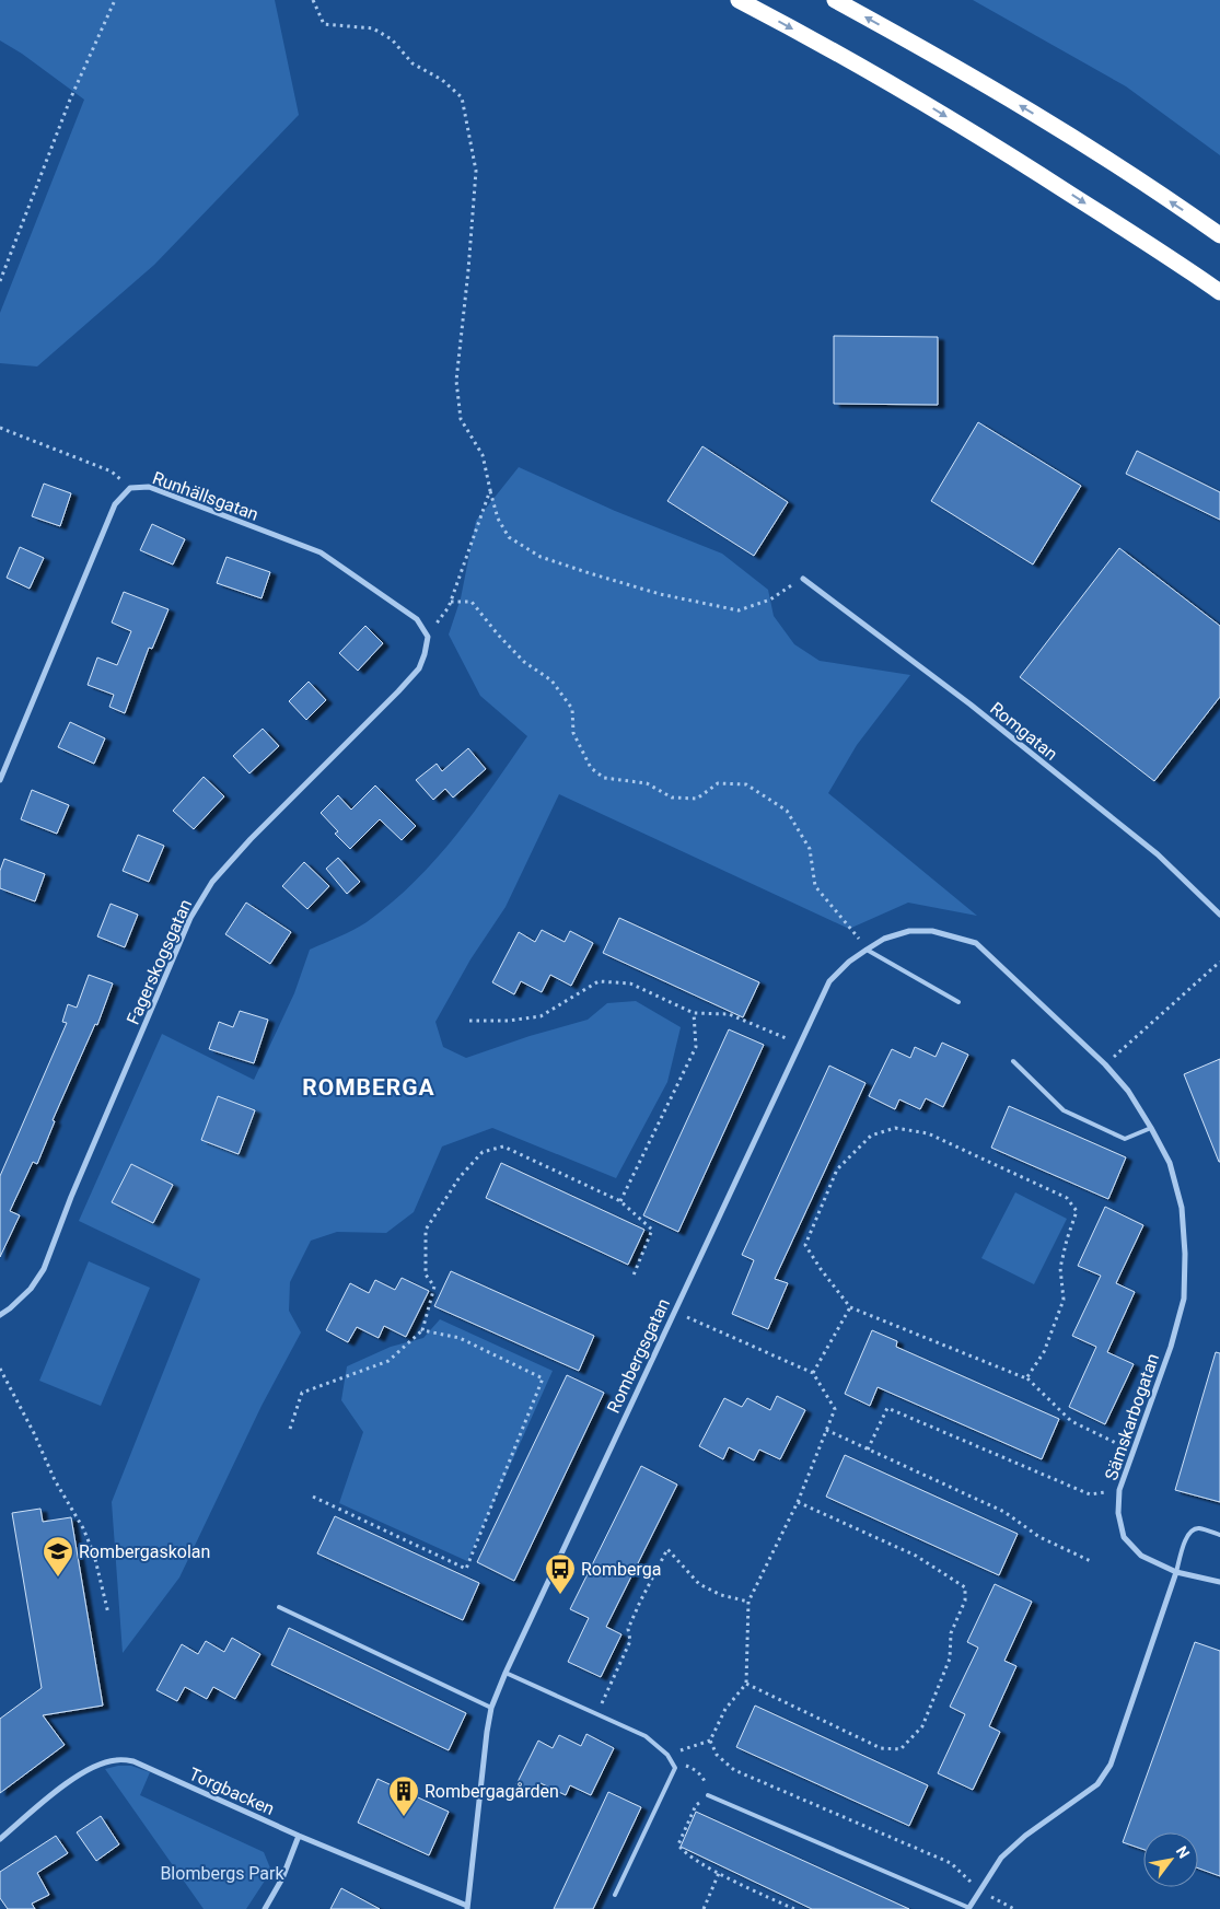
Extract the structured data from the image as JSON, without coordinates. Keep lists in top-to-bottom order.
{
  "streets": {
    "street": [
      "Runhällsgatan",
      "Romgatan",
      "Fagerskogsgatan",
      "Rombergsgatan",
      "Sämskarbogatan",
      "Torgbacken"
    ]
  },
  "crossings": [
    ["Runhällsgatan", "Fagerskogsgatan"],
    ["Rombergsgatan", "Sämskarbogatan"],
    ["Rombergsgatan", "Torgbacken"]
  ],
  "districts": ["ROMBERGA"],
  "parks": ["Blombergs Park"],
  "places": {
    "school or university": ["Rombergaskolan"],
    "bus stop": ["Romberga"],
    "building": ["Rombergagården"]
  },
  "north": "top right"
}
